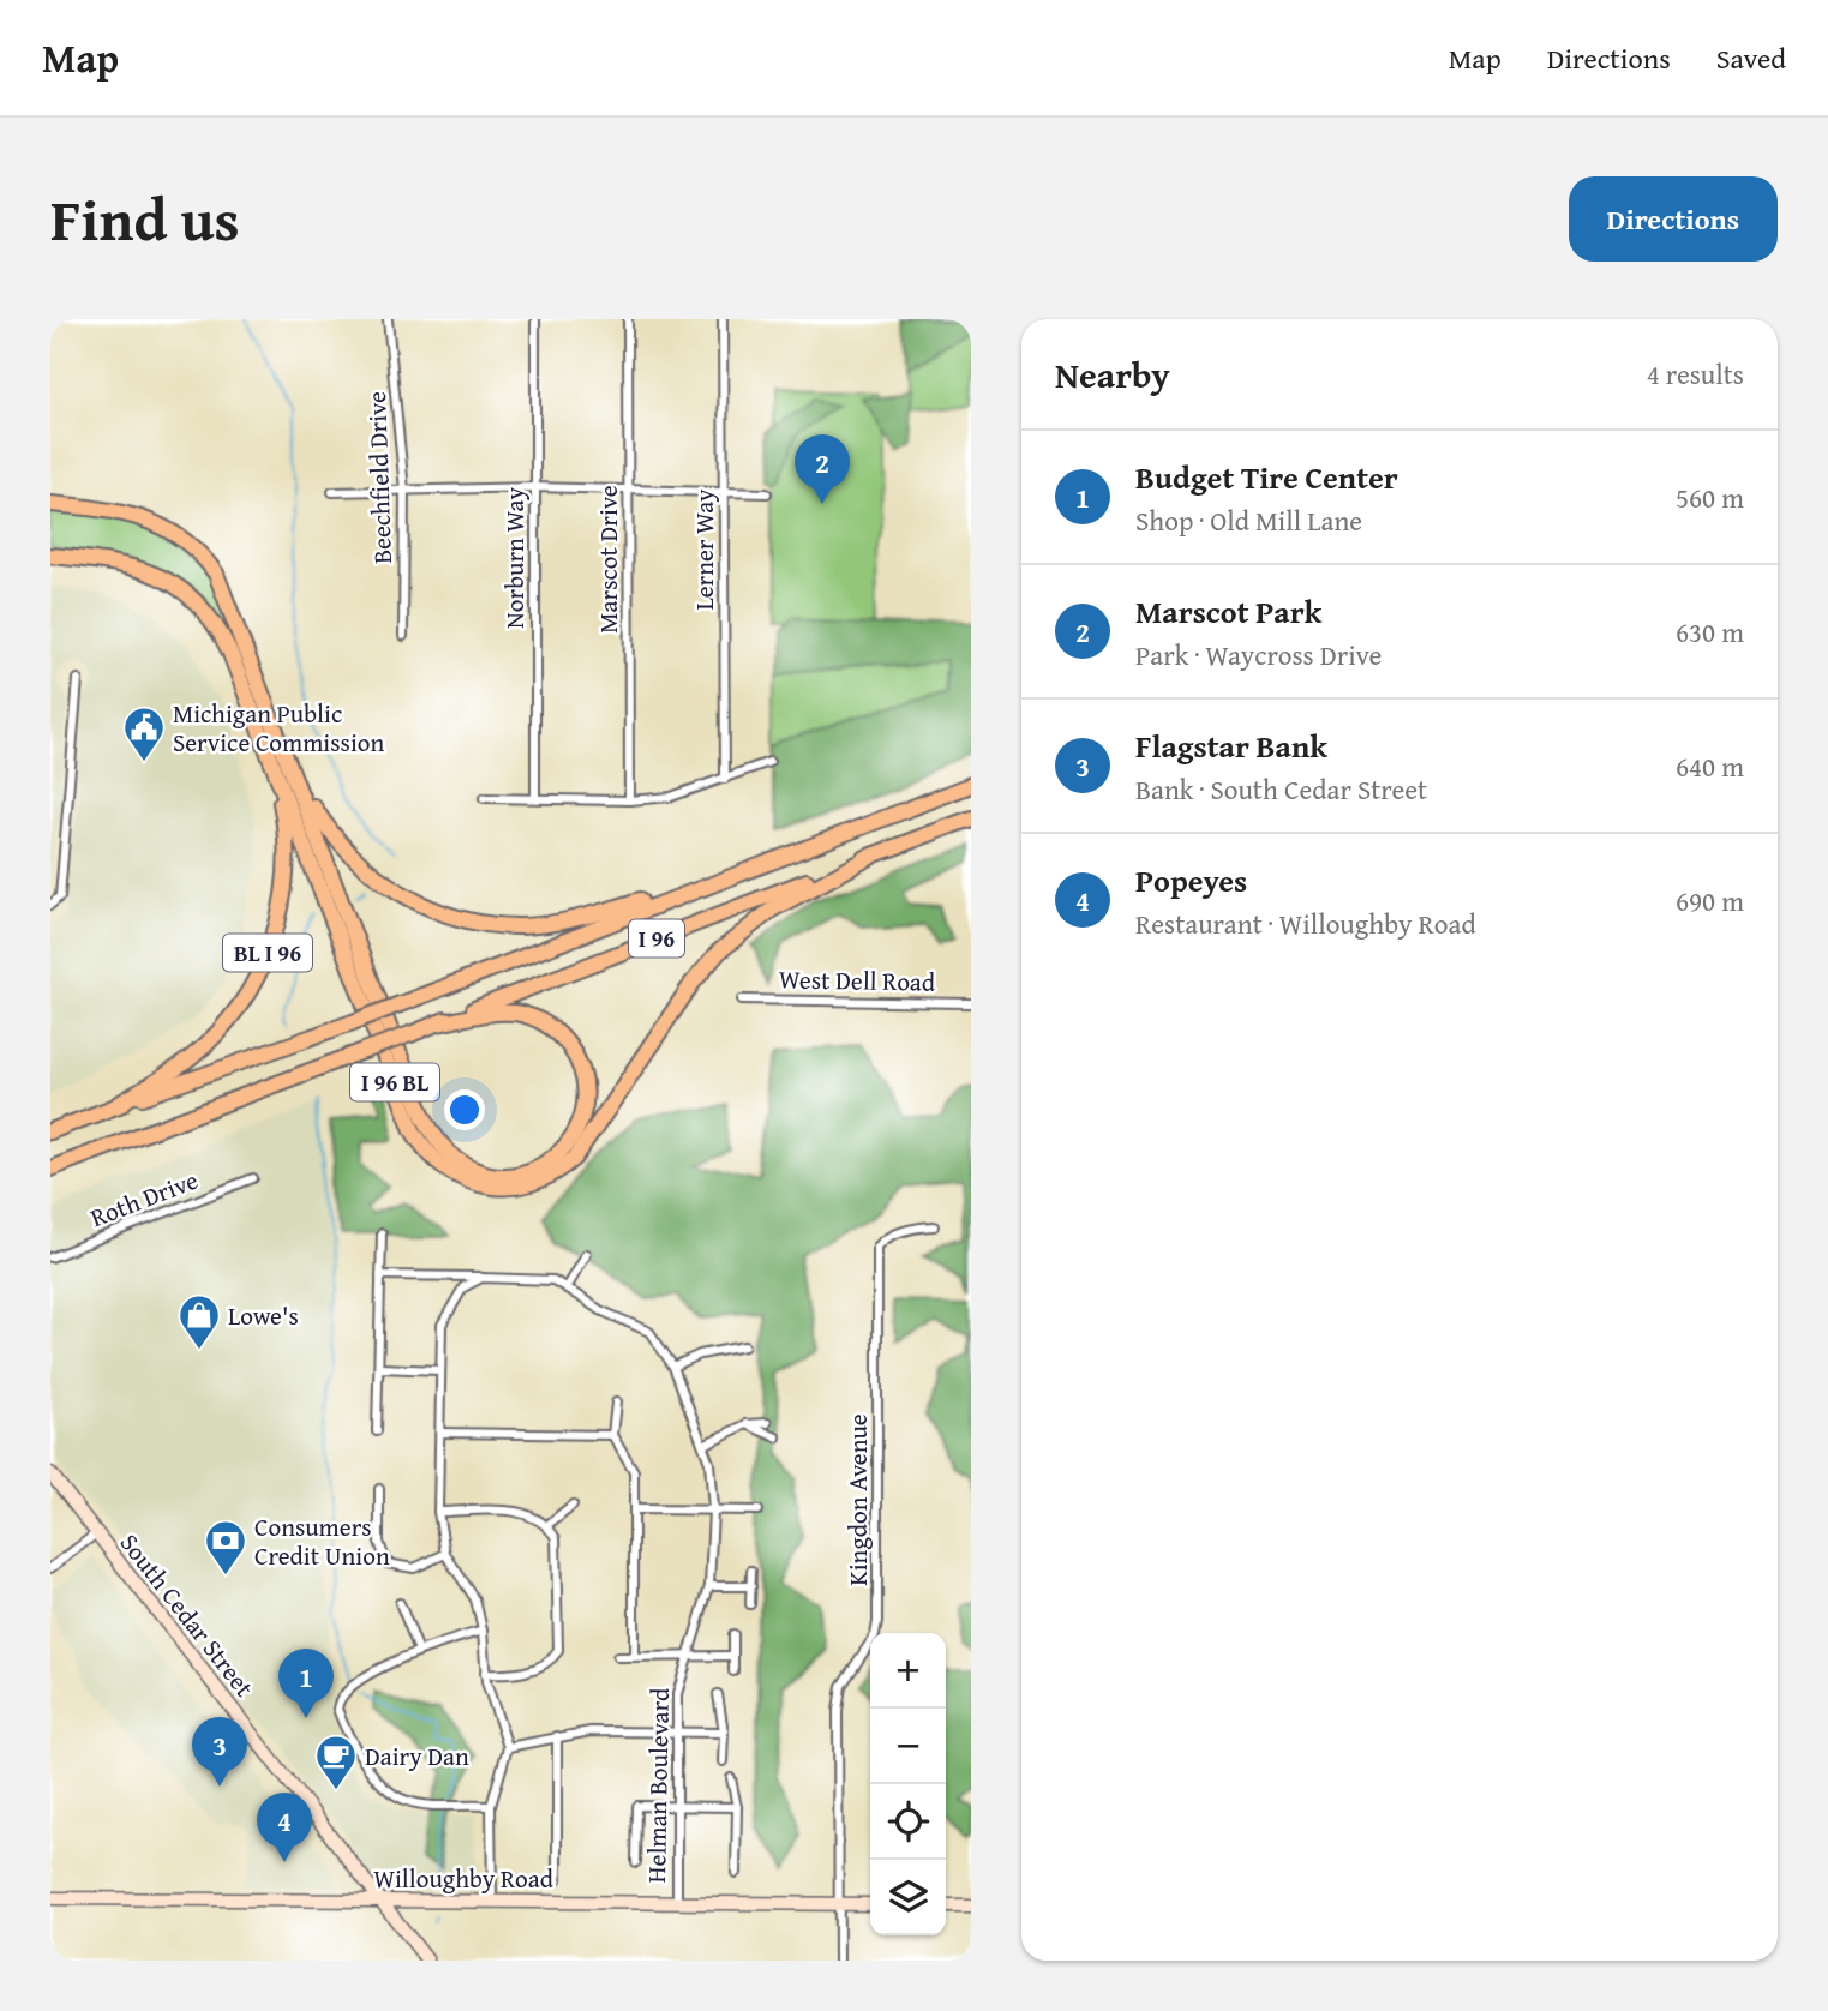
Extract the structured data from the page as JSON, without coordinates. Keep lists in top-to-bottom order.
{
  "streets": {
    "highway": ["I 96", "BL I 96", "I 96 BL"],
    "street": [
      "Beechfield Drive",
      "Lerner Way",
      "Norburn Way",
      "Marscot Drive",
      "West Dell Road",
      "Roth Drive",
      "Kingdon Avenue",
      "South Cedar Street",
      "Helman Boulevard",
      "Willoughby Road"
    ]
  },
  "crossings": [
    ["I 96", "BL I 96"],
    ["I 96", "I 96 BL"],
    ["BL I 96", "I 96 BL"],
    ["Kingdon Avenue", "Willoughby Road"],
    ["South Cedar Street", "Willoughby Road"],
    ["Helman Boulevard", "Willoughby Road"]
  ],
  "places": {
    "public building": ["Michigan Public Service Commission"],
    "shop": ["Lowe's"],
    "bank": ["Consumers Credit Union"],
    "cafe": ["Dairy Dan"]
  },
  "page": {
    "header": "Map",
    "nav": ["Map", "Directions", "Saved"],
    "title": "Find us",
    "buttons": "Directions",
    "heading": ["Nearby", "4 results"],
    "list": [
      {
        "mark": "1",
        "name": "Budget Tire Center",
        "note": "Shop · Old Mill Lane",
        "value": "560 m"
      },
      {
        "mark": "2",
        "name": "Marscot Park",
        "note": "Park · Waycross Drive",
        "value": "630 m"
      },
      {
        "mark": "3",
        "name": "Flagstar Bank",
        "note": "Bank · South Cedar Street",
        "value": "640 m"
      },
      {
        "mark": "4",
        "name": "Popeyes",
        "note": "Restaurant · Willoughby Road",
        "value": "690 m"
      }
    ],
    "pins": [
      "2",
      "1",
      "3",
      "4"
    ],
    "map_buttons": ["+", "−"]
  }
}
